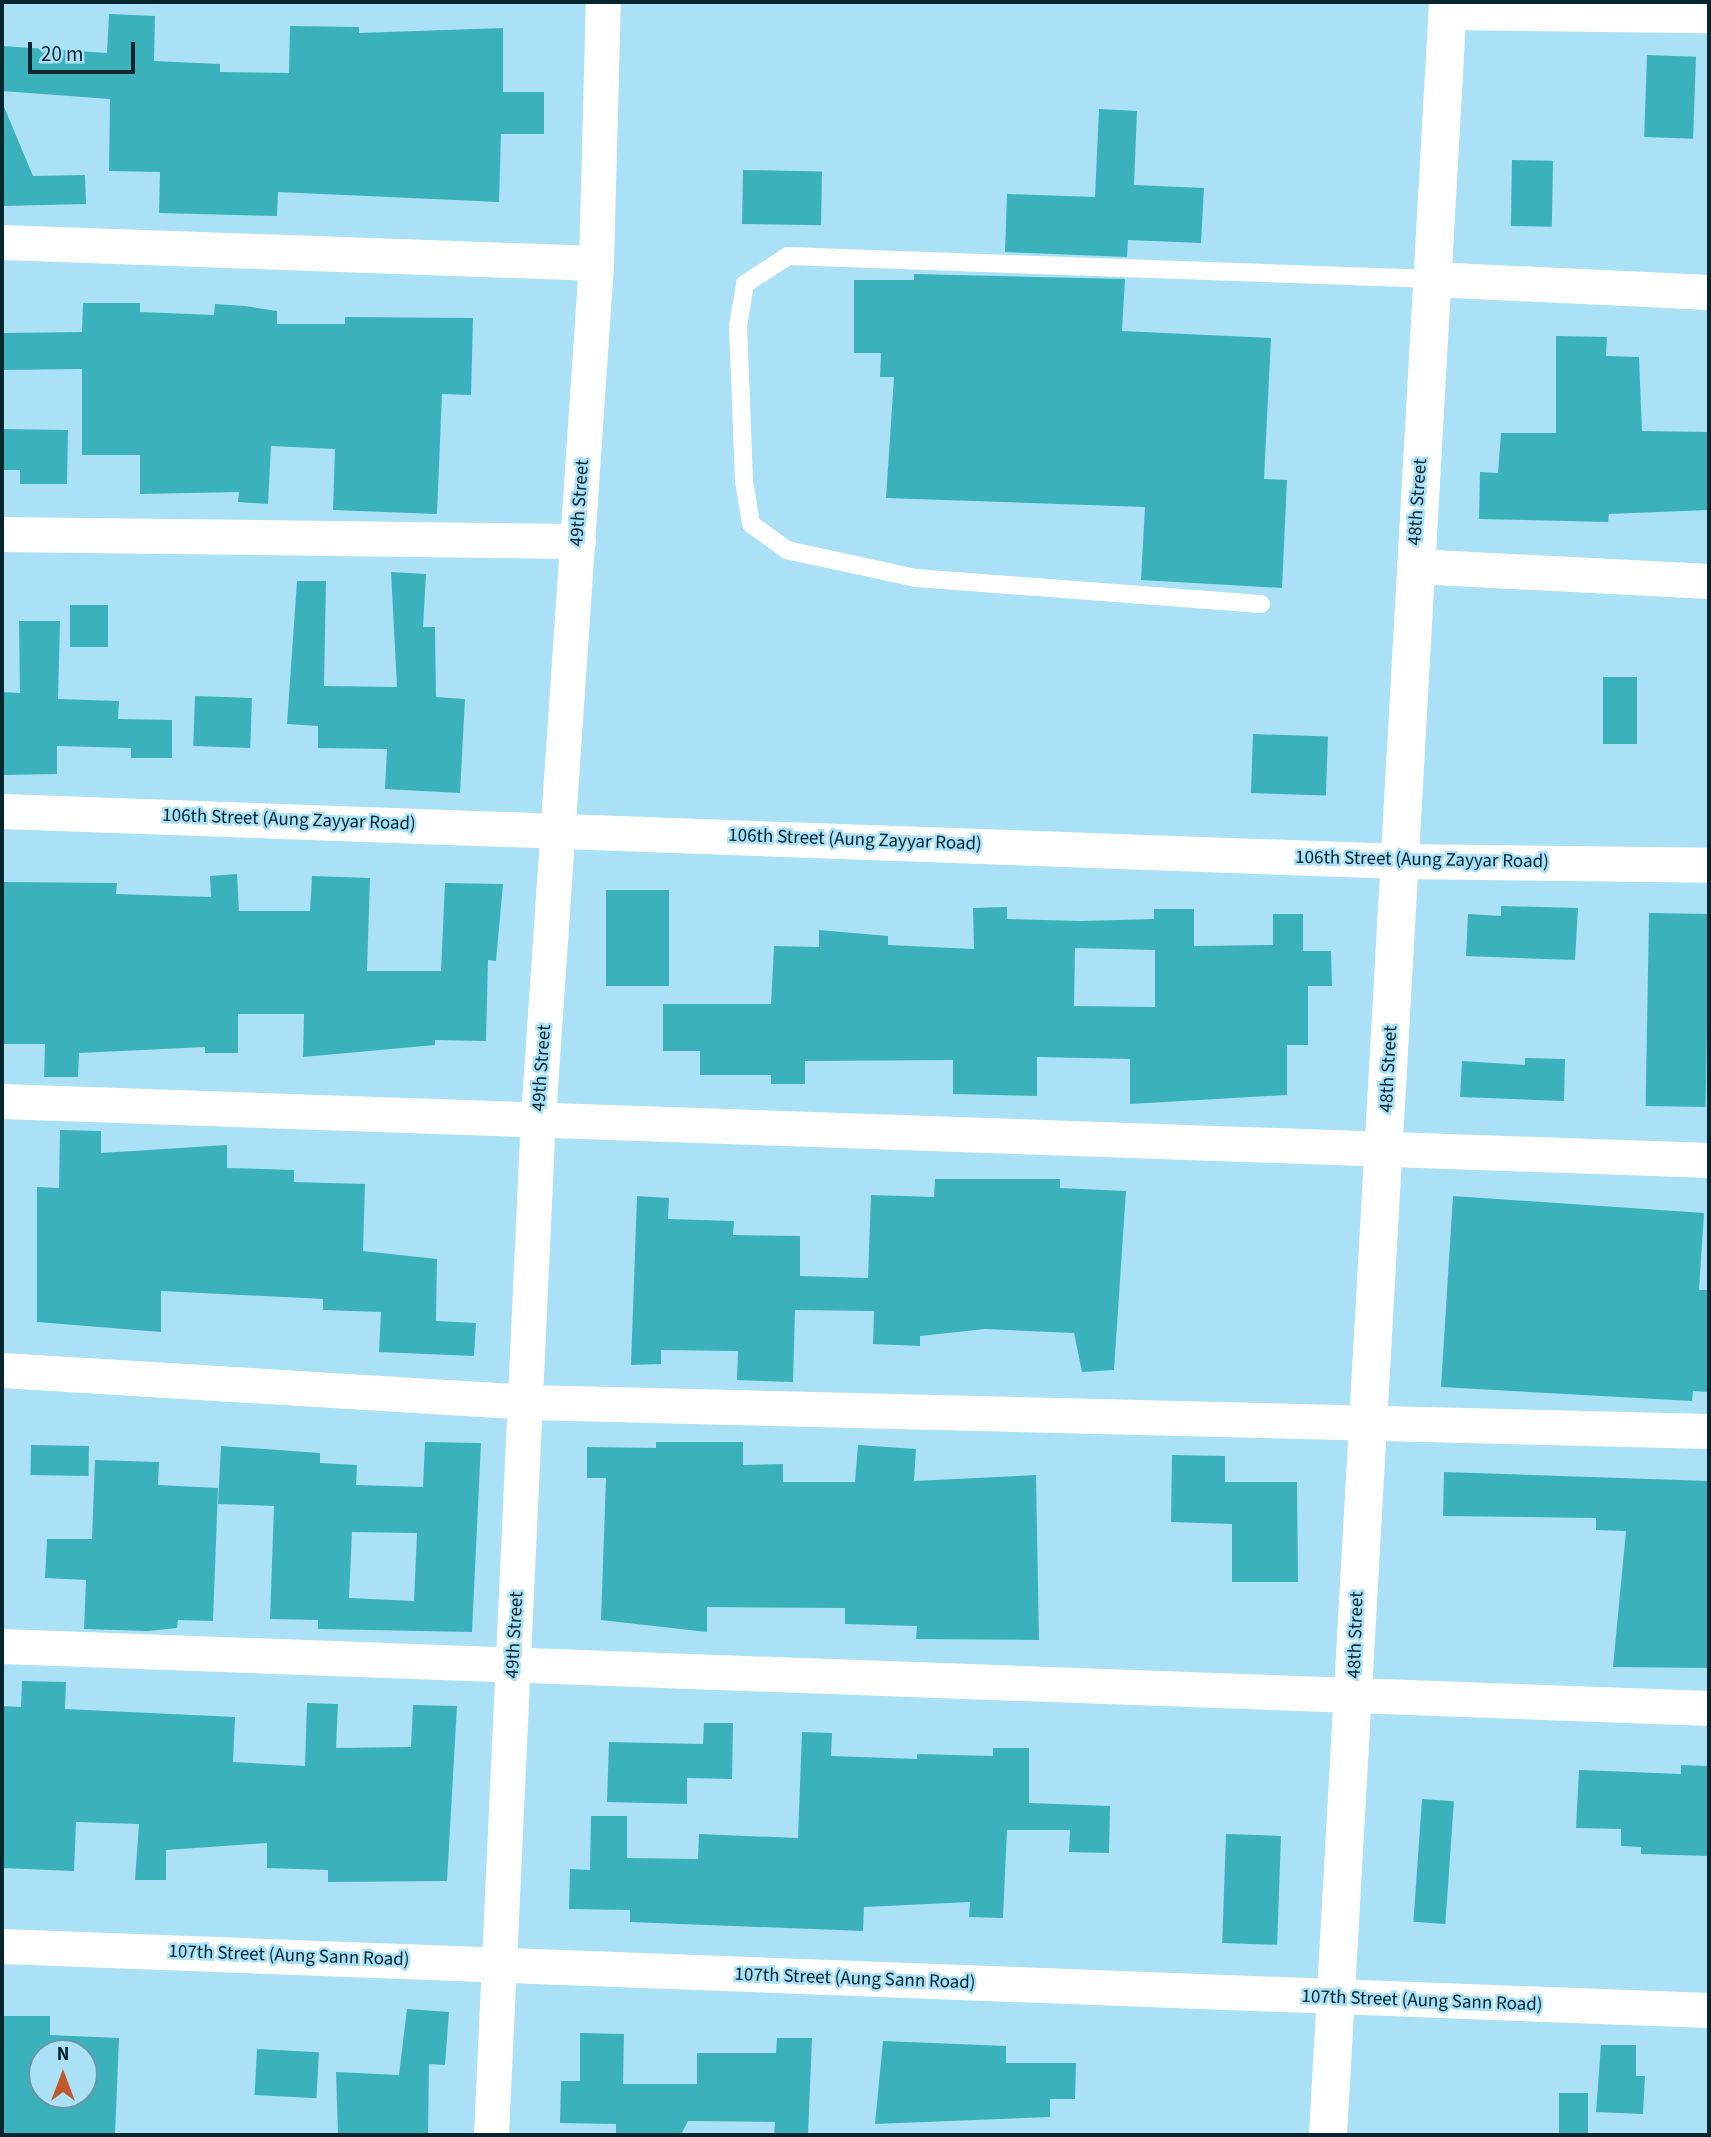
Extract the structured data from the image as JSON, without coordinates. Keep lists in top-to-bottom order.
{
  "streets": {
    "main road": ["48th Street"],
    "street": ["49th Street", "106th Street (Aung Zayyar Road)", "107th Street (Aung Sann Road)"]
  },
  "crossings": [
    ["48th Street", "106th Street (Aung Zayyar Road)"],
    ["48th Street", "107th Street (Aung Sann Road)"],
    ["49th Street", "106th Street (Aung Zayyar Road)"],
    ["49th Street", "107th Street (Aung Sann Road)"]
  ],
  "scale_bar": "20 m",
  "north": "top"
}
